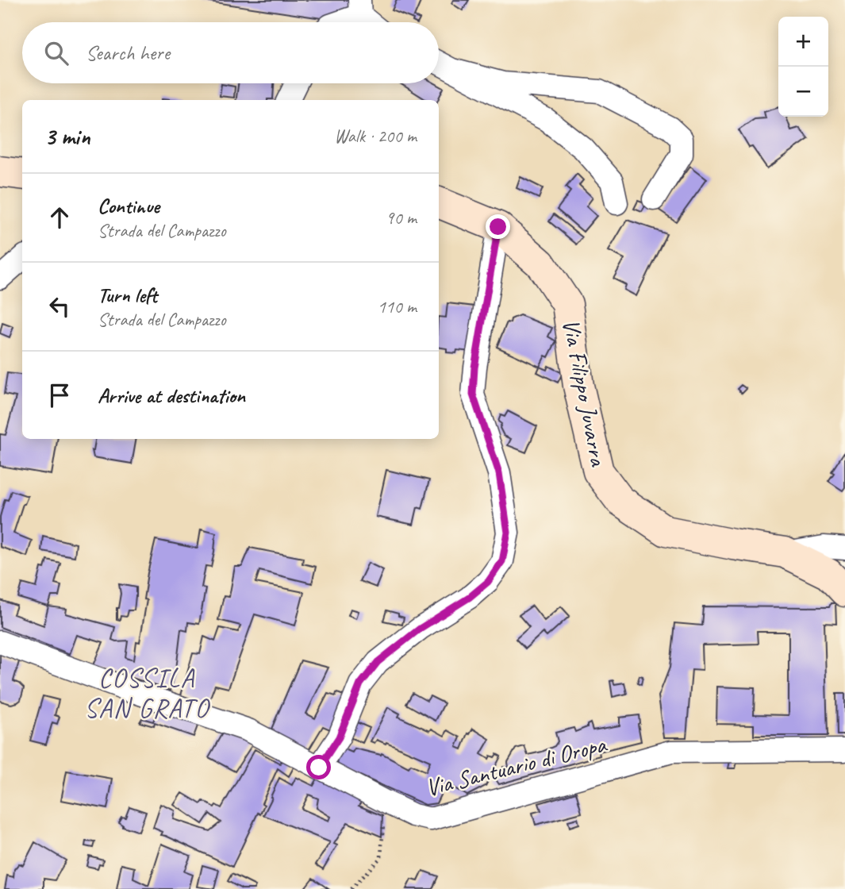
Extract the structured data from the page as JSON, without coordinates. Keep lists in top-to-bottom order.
{
  "streets": {
    "main road": ["Via Filippo Juvarra"],
    "street": ["Via Santuario di Oropa"]
  },
  "districts": ["COSSILA SAN GRATO"],
  "page": {
    "map_buttons": ["+", "−"],
    "search": "Search here",
    "heading": ["3 min", "Walk · 200 m"],
    "list": [
      ["Continue", "Strada del Campazzo", "90 m"],
      ["Turn left", "Strada del Campazzo", "110 m"],
      "Arrive at destination"
    ]
  }
}
